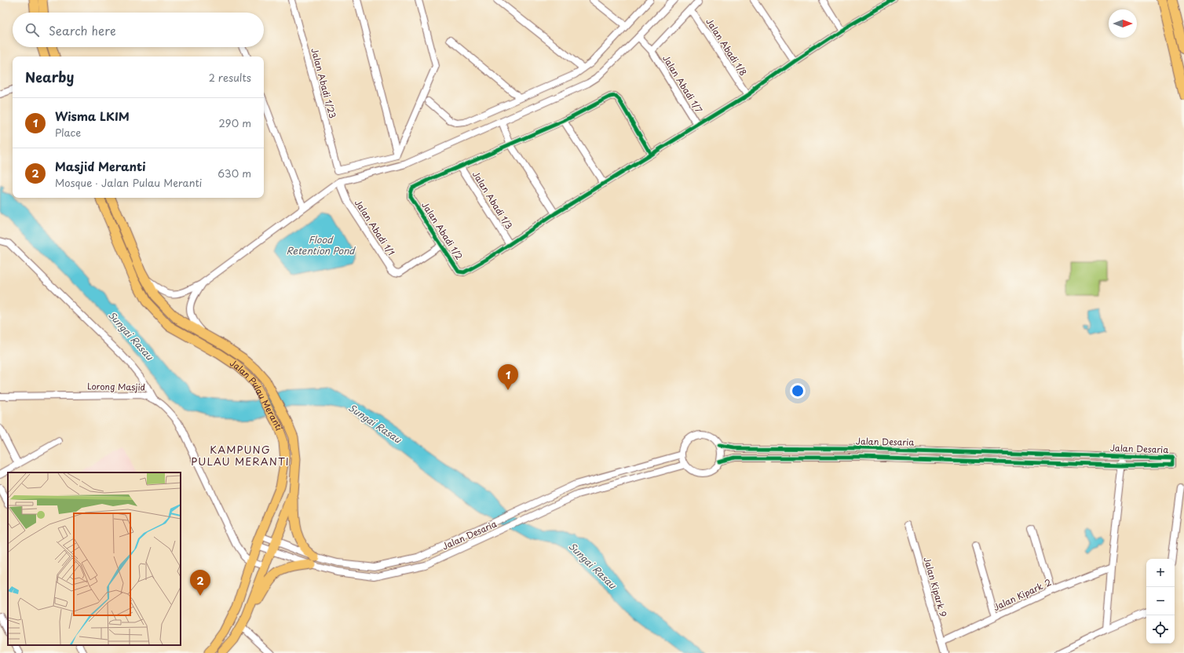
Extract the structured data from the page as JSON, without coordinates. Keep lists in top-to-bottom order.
{
  "streets": {
    "main road": ["Jalan Pulau Meranti"],
    "street": [
      "Jalan Abadi 1/8",
      "Jalan Abadi 1/23",
      "Jalan Abadi 1/7",
      "Jalan Abadi 1/3",
      "Jalan Abadi 1/1",
      "Jalan Abadi 1/2",
      "Lorong Masjid",
      "Jalan Desaria",
      "Jalan Kipark 9",
      "Jalan Kipark 2"
    ]
  },
  "crossings": [
    ["Jalan Abadi 1/3", "Jalan Abadi 1/2"],
    ["Jalan Abadi 1/1", "Jalan Abadi 1/2"],
    ["Lorong Masjid", "Jalan Pulau Meranti"],
    ["Jalan Pulau Meranti", "Jalan Desaria"],
    ["Jalan Kipark 9", "Jalan Kipark 2"]
  ],
  "districts": ["KAMPUNG PULAU MERANTI"],
  "water": ["Flood Retention Pond", "Sungai Rasau"],
  "north": "right",
  "page": {
    "search": "Search here",
    "heading": ["Nearby", "2 results"],
    "list": [
      {
        "mark": "1",
        "name": "Wisma LKIM",
        "note": "Place",
        "value": "290 m"
      },
      {
        "mark": "2",
        "name": "Masjid Meranti",
        "note": "Mosque · Jalan Pulau Meranti",
        "value": "630 m"
      }
    ],
    "pins": ["1", "2"],
    "map_buttons": ["+", "−"]
  }
}
